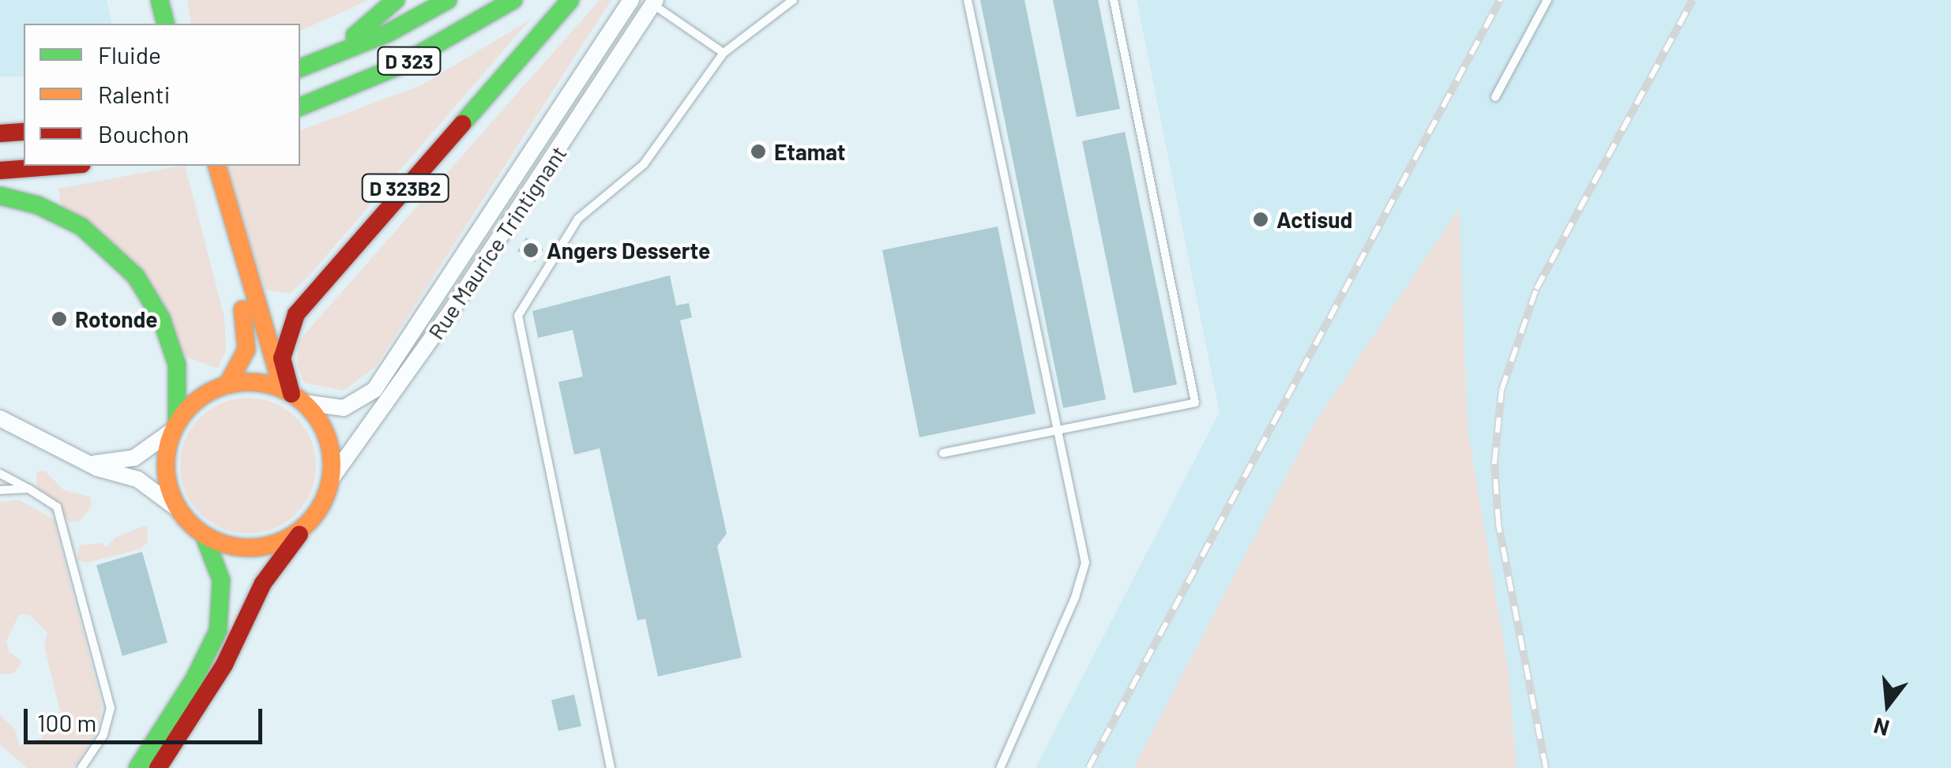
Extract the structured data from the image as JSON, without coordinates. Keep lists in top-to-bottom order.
{
  "streets": {
    "main road": ["D 323", "D 323B2"],
    "street": ["Rue Maurice Trintignant"]
  },
  "crossings": [
    ["D 323B2", "Rue Maurice Trintignant"]
  ],
  "places": [
    "Etamat",
    "Actisud",
    "Angers Desserte",
    "Rotonde"
  ],
  "legend": ["Fluide", "Ralenti", "Bouchon"],
  "scale_bar": "100 m",
  "north": "bottom"
}
